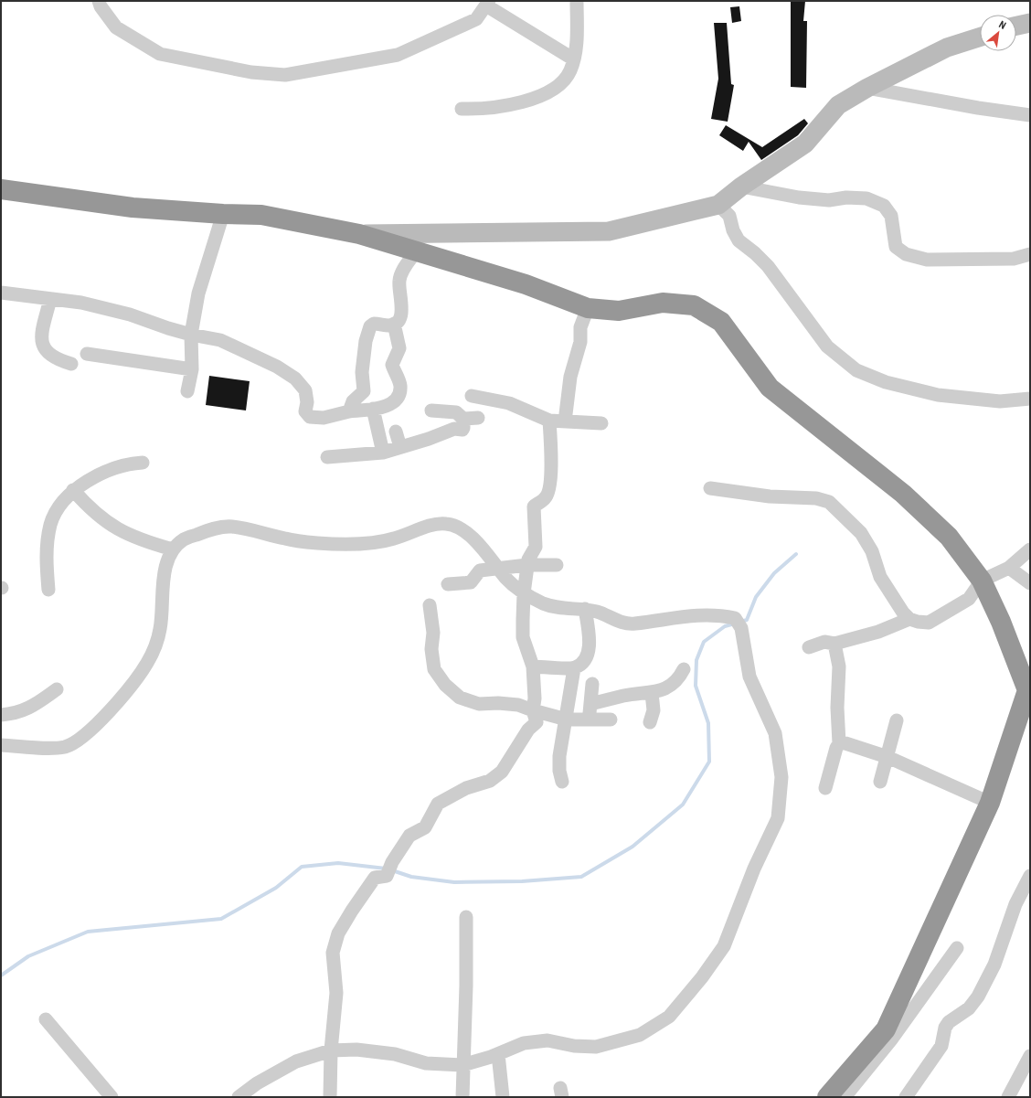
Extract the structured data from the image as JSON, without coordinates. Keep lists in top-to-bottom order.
{
  "north": "top right"
}
